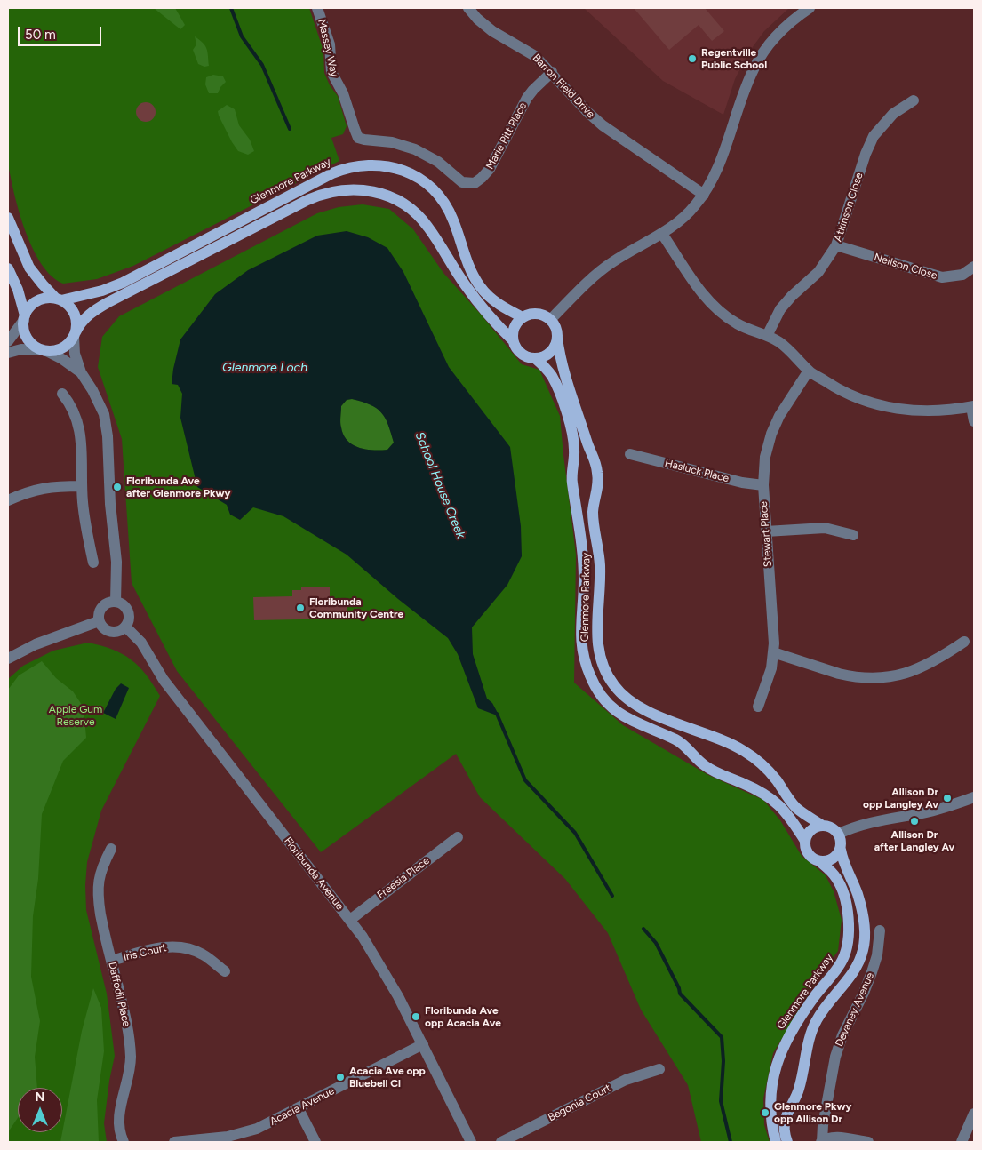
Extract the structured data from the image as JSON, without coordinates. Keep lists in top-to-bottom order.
{
  "streets": {
    "main road": ["Glenmore Parkway"],
    "street": [
      "Massey Way",
      "Barron Field Drive",
      "Marie Pitt Place",
      "Atkinson Close",
      "Neilson Close",
      "Hasluck Place",
      "Stewart Place",
      "Floribunda Avenue",
      "Freesia Place",
      "Iris Court",
      "Daffodil Place",
      "Devaney Avenue",
      "Begonia Court",
      "Acacia Avenue"
    ]
  },
  "crossings": [
    ["Massey Way", "Marie Pitt Place"],
    ["Barron Field Drive", "Marie Pitt Place"],
    ["Atkinson Close", "Neilson Close"],
    ["Hasluck Place", "Stewart Place"],
    ["Floribunda Avenue", "Freesia Place"],
    ["Floribunda Avenue", "Acacia Avenue"],
    ["Iris Court", "Daffodil Place"]
  ],
  "water": ["Glenmore Loch", "School House Creek"],
  "parks": ["Apple Gum Reserve"],
  "places": [
    "Regentville Public School",
    "Floribunda Ave after Glenmore Pkwy",
    "Floribunda Community Centre",
    "Allison Dr opp Langley Av",
    "Allison Dr after Langley Av",
    "Floribunda Ave opp Acacia Ave",
    "Acacia Ave opp Bluebell Cl",
    "Glenmore Pkwy opp Allison Dr"
  ],
  "scale_bar": "50 m",
  "north": "top"
}
